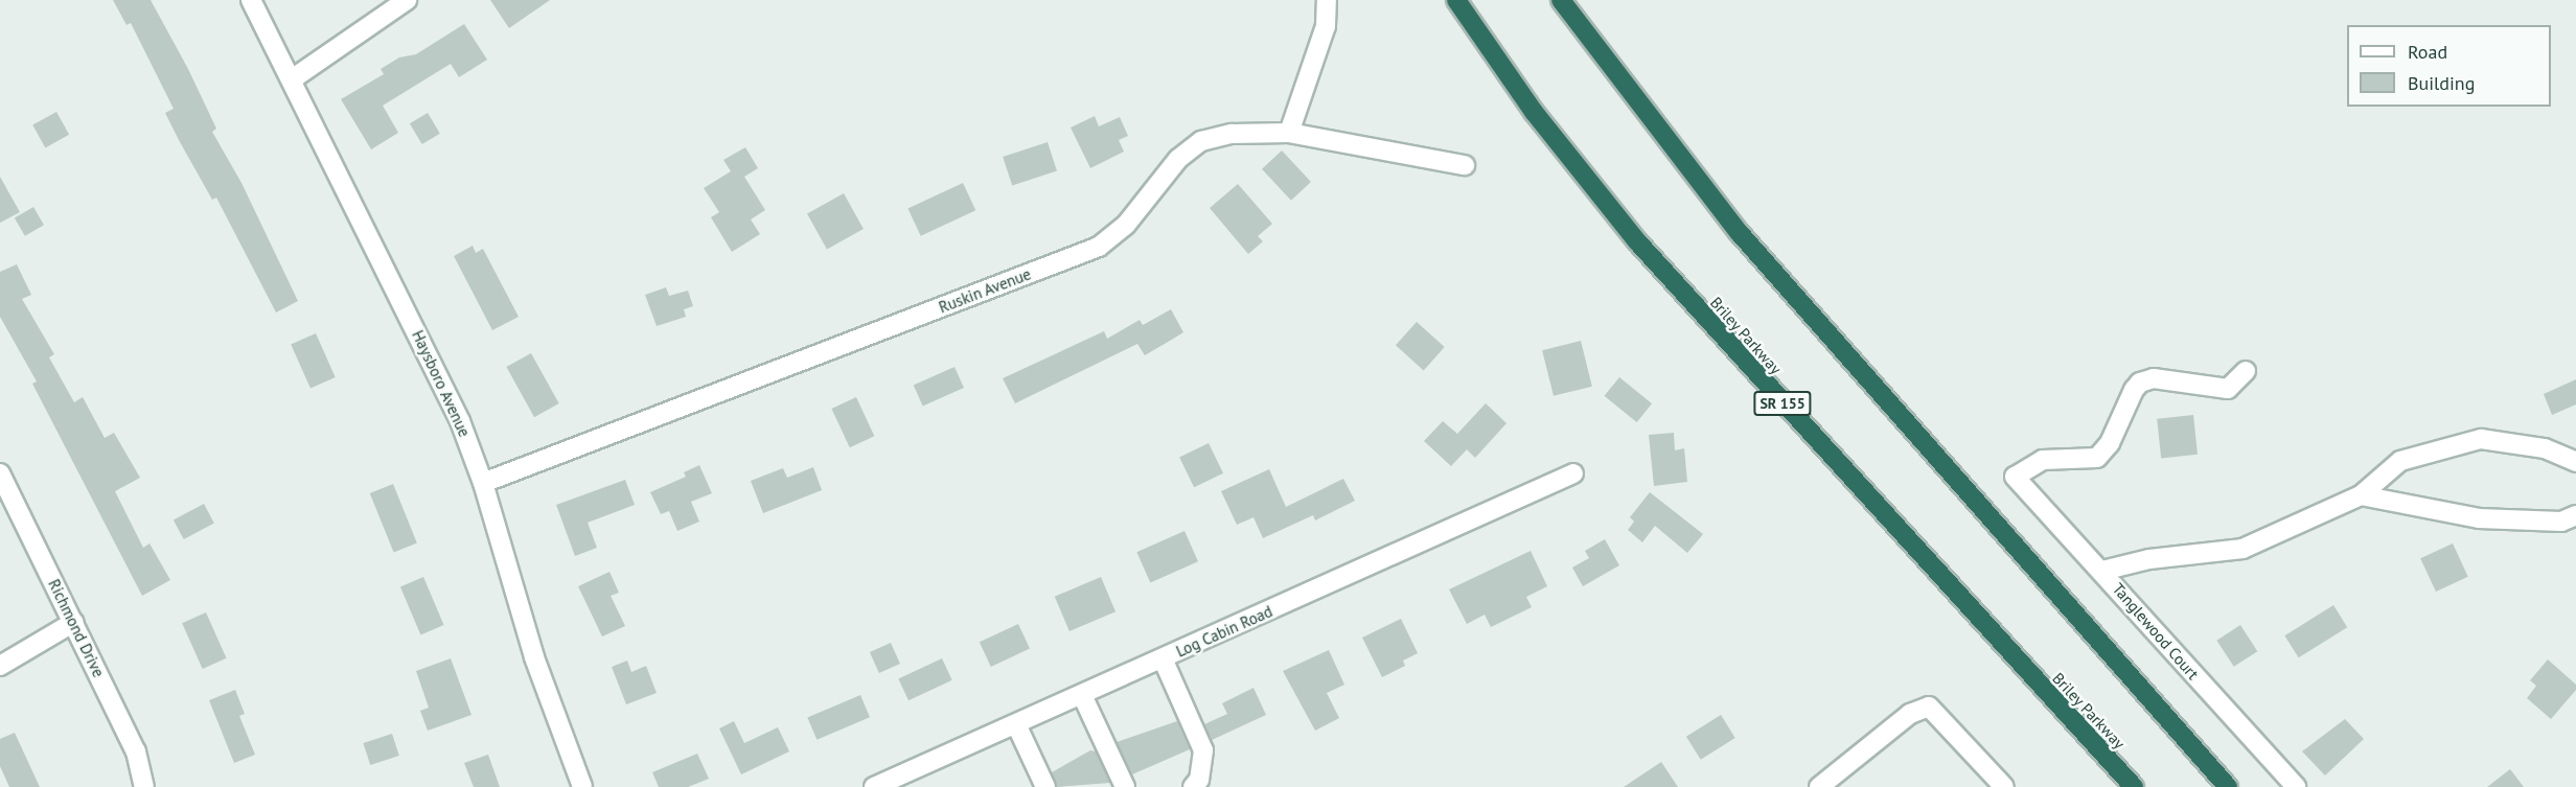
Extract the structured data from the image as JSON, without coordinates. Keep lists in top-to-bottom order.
{
  "streets": {
    "highway": ["Briley Parkway", "SR 155"],
    "street": [
      "Ruskin Avenue",
      "Haysboro Avenue",
      "Richmond Drive",
      "Log Cabin Road",
      "Tanglewood Court"
    ]
  },
  "crossings": [
    ["Ruskin Avenue", "Haysboro Avenue"]
  ],
  "legend": ["Road", "Building"]
}
